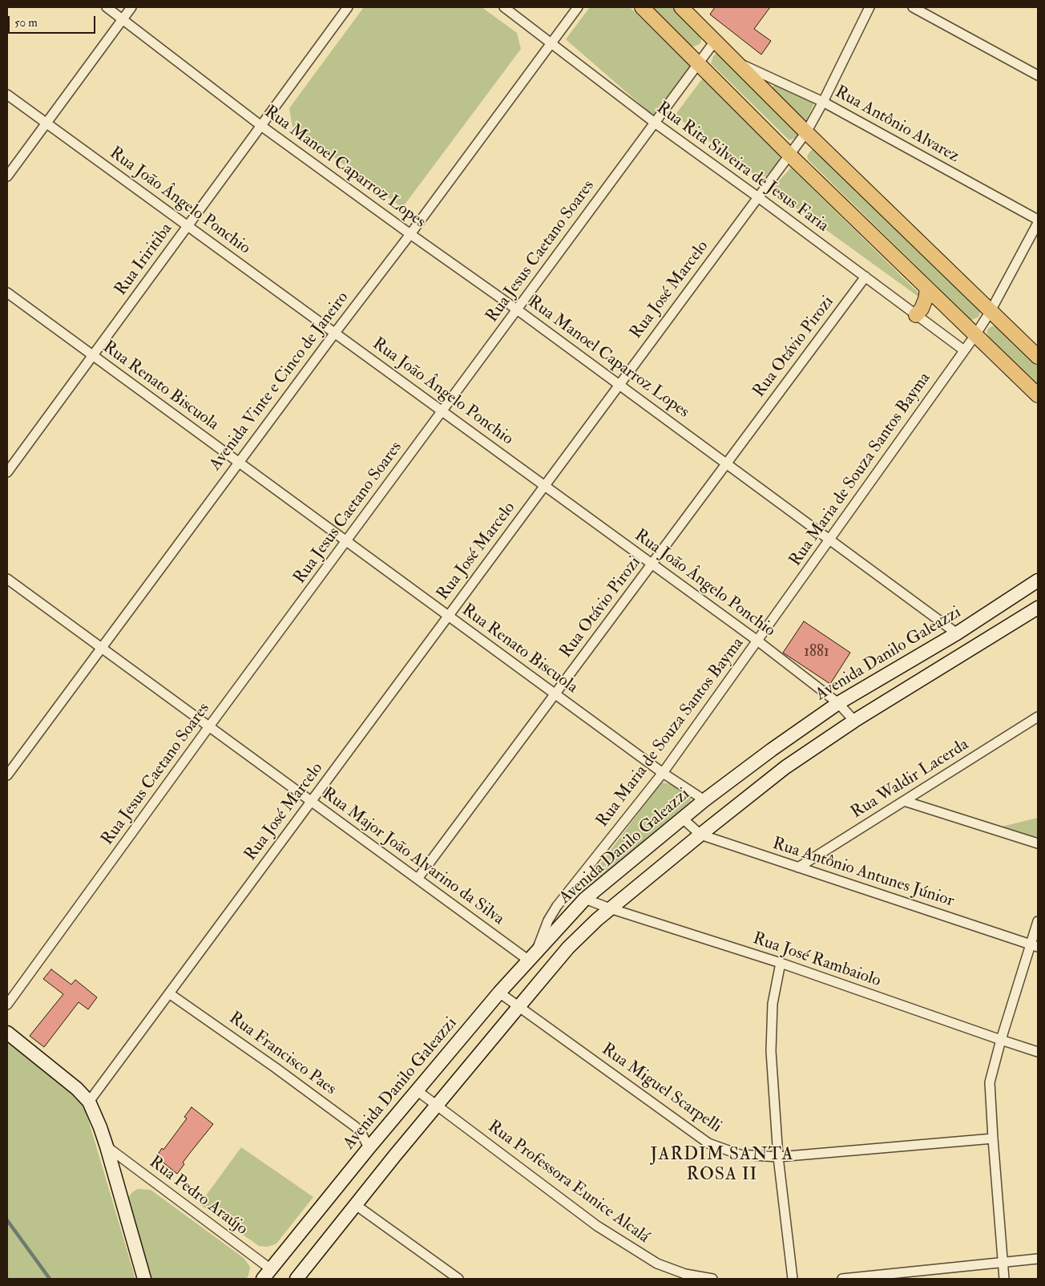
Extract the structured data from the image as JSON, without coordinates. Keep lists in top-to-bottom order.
{
  "streets": {
    "main road": ["Avenida Danilo Galeazzi"],
    "street": [
      "Rua Antônio Alvarez",
      "Rua Manoel Caparroz Lopes",
      "Rua Rita Silveira de Jesus Faria",
      "Rua João Ângelo Ponchio",
      "Rua Jesus Caetano Soares",
      "Rua Iriritiba",
      "Rua José Marcelo",
      "Rua Otávio Pirozi",
      "Avenida Vinte e Cinco de Janeiro",
      "Rua Renato Biscuola",
      "Rua Maria de Souza Santos Bayma",
      "Rua Waldir Lacerda",
      "Rua Major João Alvarino da Silva",
      "Rua Antônio Antunes Júnior",
      "Rua José Rambaiolo",
      "Rua Francisco Paes",
      "Rua Miguel Scarpelli",
      "Rua Professora Eunice Alcalá",
      "Rua Pedro Araújo"
    ]
  },
  "crossings": [
    ["Rua Antônio Alvarez", "Rua José Marcelo"],
    ["Rua Manoel Caparroz Lopes", "Rua Jesus Caetano Soares"],
    ["Rua Manoel Caparroz Lopes", "Rua Iriritiba"],
    ["Rua Manoel Caparroz Lopes", "Rua José Marcelo"],
    ["Rua Manoel Caparroz Lopes", "Rua Otávio Pirozi"],
    ["Rua Manoel Caparroz Lopes", "Avenida Vinte e Cinco de Janeiro"],
    ["Rua Manoel Caparroz Lopes", "Rua Maria de Souza Santos Bayma"],
    ["Rua Manoel Caparroz Lopes", "Avenida Danilo Galeazzi"],
    ["Rua Rita Silveira de Jesus Faria", "Rua Jesus Caetano Soares"],
    ["Rua Rita Silveira de Jesus Faria", "Rua José Marcelo"],
    ["Rua Rita Silveira de Jesus Faria", "Rua Otávio Pirozi"],
    ["Rua Rita Silveira de Jesus Faria", "Avenida Vinte e Cinco de Janeiro"],
    ["Rua Rita Silveira de Jesus Faria", "Rua Maria de Souza Santos Bayma"],
    ["Rua João Ângelo Ponchio", "Rua Jesus Caetano Soares"],
    ["Rua João Ângelo Ponchio", "Rua Iriritiba"],
    ["Rua João Ângelo Ponchio", "Rua José Marcelo"],
    ["Rua João Ângelo Ponchio", "Rua Otávio Pirozi"],
    ["Rua João Ângelo Ponchio", "Avenida Vinte e Cinco de Janeiro"],
    ["Rua João Ângelo Ponchio", "Rua Maria de Souza Santos Bayma"],
    ["Rua João Ângelo Ponchio", "Avenida Danilo Galeazzi"],
    ["Rua Jesus Caetano Soares", "Rua Renato Biscuola"],
    ["Rua Jesus Caetano Soares", "Rua Major João Alvarino da Silva"],
    ["Rua Iriritiba", "Rua Renato Biscuola"],
    ["Rua José Marcelo", "Rua Renato Biscuola"],
    ["Rua José Marcelo", "Rua Major João Alvarino da Silva"],
    ["Rua José Marcelo", "Rua Francisco Paes"],
    ["Rua Otávio Pirozi", "Rua Renato Biscuola"],
    ["Rua Otávio Pirozi", "Rua Major João Alvarino da Silva"],
    ["Avenida Vinte e Cinco de Janeiro", "Rua Renato Biscuola"],
    ["Avenida Vinte e Cinco de Janeiro", "Rua Major João Alvarino da Silva"],
    ["Rua Renato Biscuola", "Rua Maria de Souza Santos Bayma"],
    ["Rua Renato Biscuola", "Avenida Danilo Galeazzi"],
    ["Rua Maria de Souza Santos Bayma", "Avenida Danilo Galeazzi"],
    ["Rua Maria de Souza Santos Bayma", "Rua Major João Alvarino da Silva"],
    ["Avenida Danilo Galeazzi", "Rua Major João Alvarino da Silva"],
    ["Avenida Danilo Galeazzi", "Rua Antônio Antunes Júnior"],
    ["Avenida Danilo Galeazzi", "Rua José Rambaiolo"],
    ["Avenida Danilo Galeazzi", "Rua Francisco Paes"],
    ["Avenida Danilo Galeazzi", "Rua Miguel Scarpelli"],
    ["Avenida Danilo Galeazzi", "Rua Professora Eunice Alcalá"],
    ["Avenida Danilo Galeazzi", "Rua Pedro Araújo"],
    ["Rua Waldir Lacerda", "Rua Antônio Antunes Júnior"]
  ],
  "districts": ["JARDIM SANTA ROSA II"],
  "house_numbers": ["1881"],
  "scale_bar": "50 m"
}
